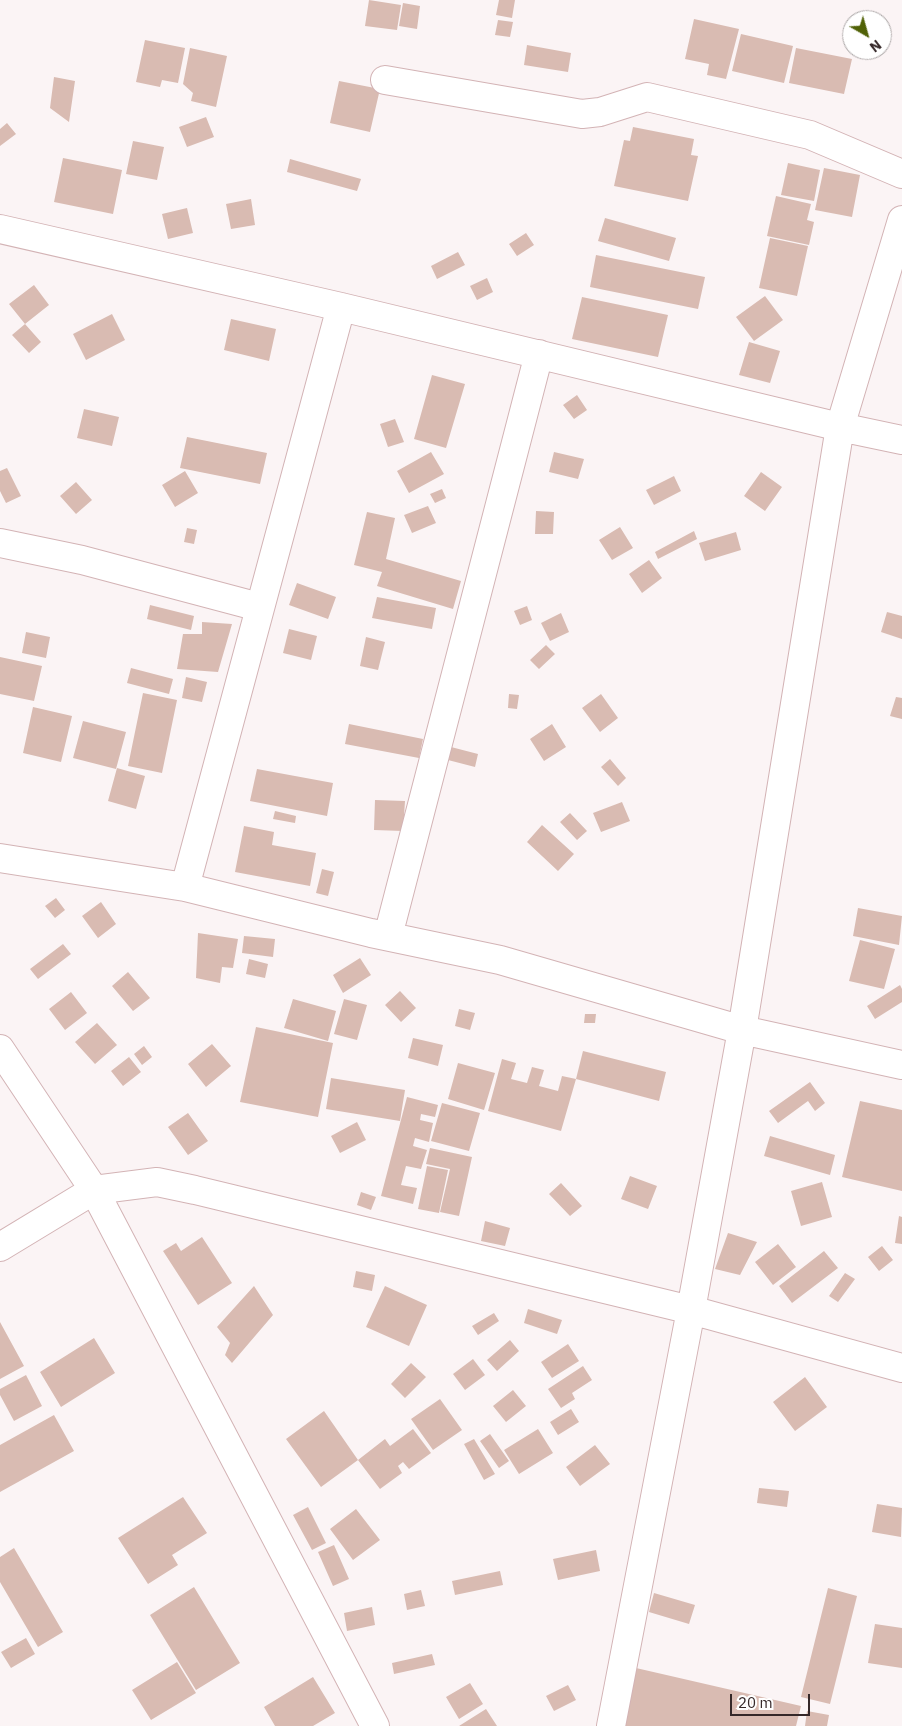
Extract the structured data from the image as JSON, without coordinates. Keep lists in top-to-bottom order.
{
  "scale_bar": "20 m",
  "north": "bottom right"
}
